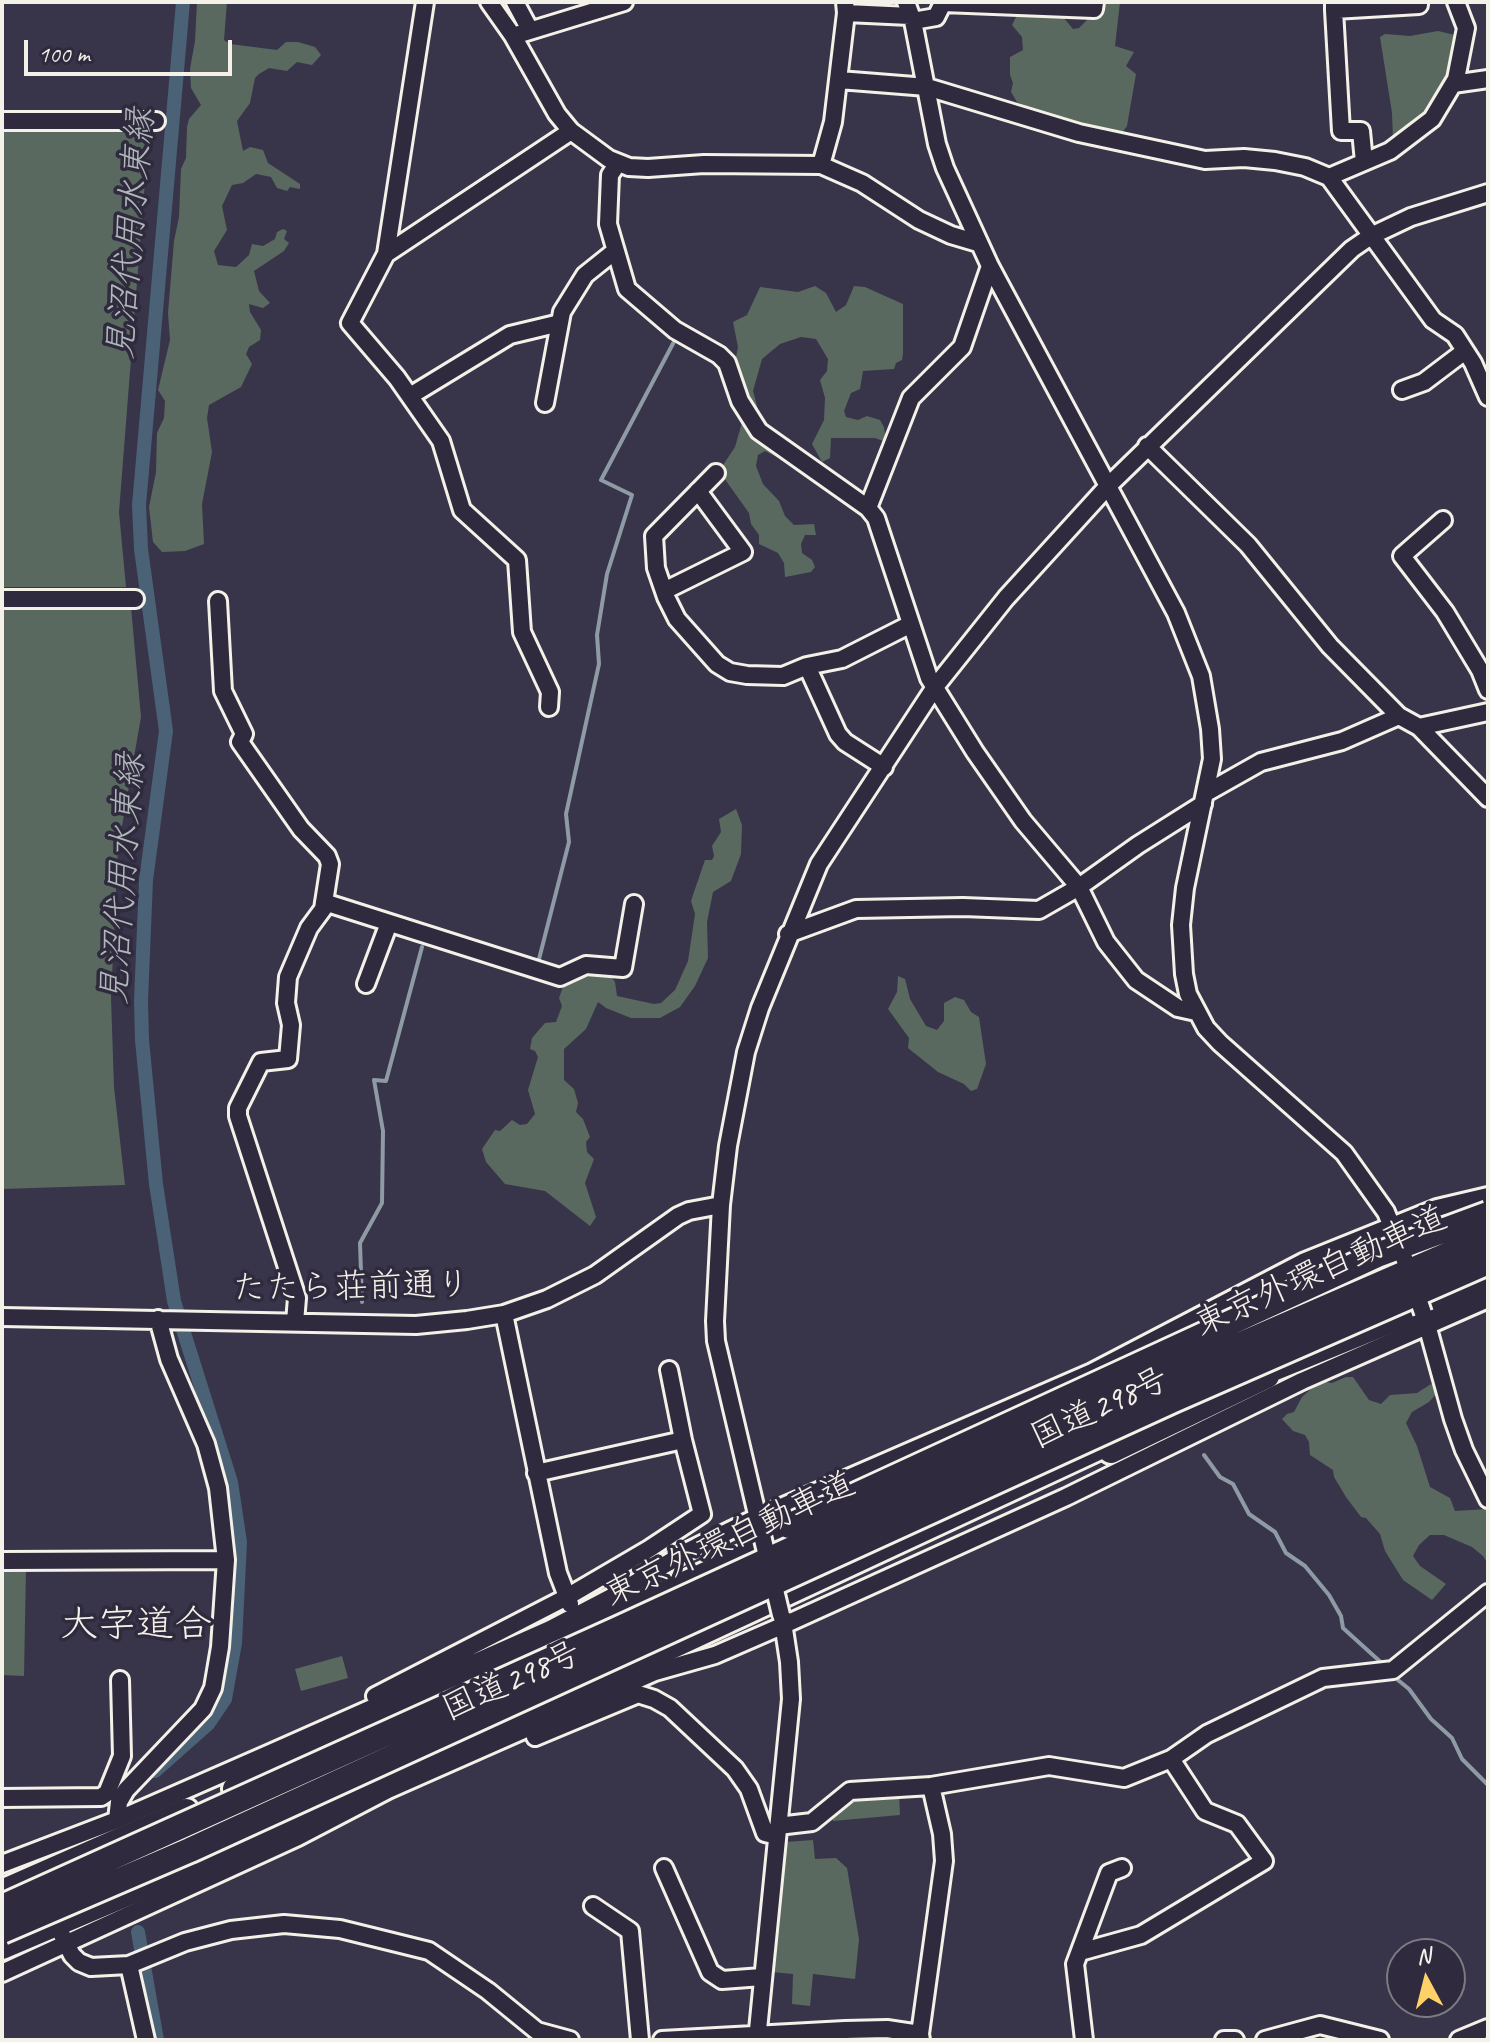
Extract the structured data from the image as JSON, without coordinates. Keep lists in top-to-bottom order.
{
  "streets": {
    "highway": ["東京外環自動車道", "国道298号"],
    "street": ["たたら荘前通り"]
  },
  "districts": ["大字道合"],
  "water": ["見沼代用水東縁"],
  "scale_bar": "100 m",
  "north": "top"
}
